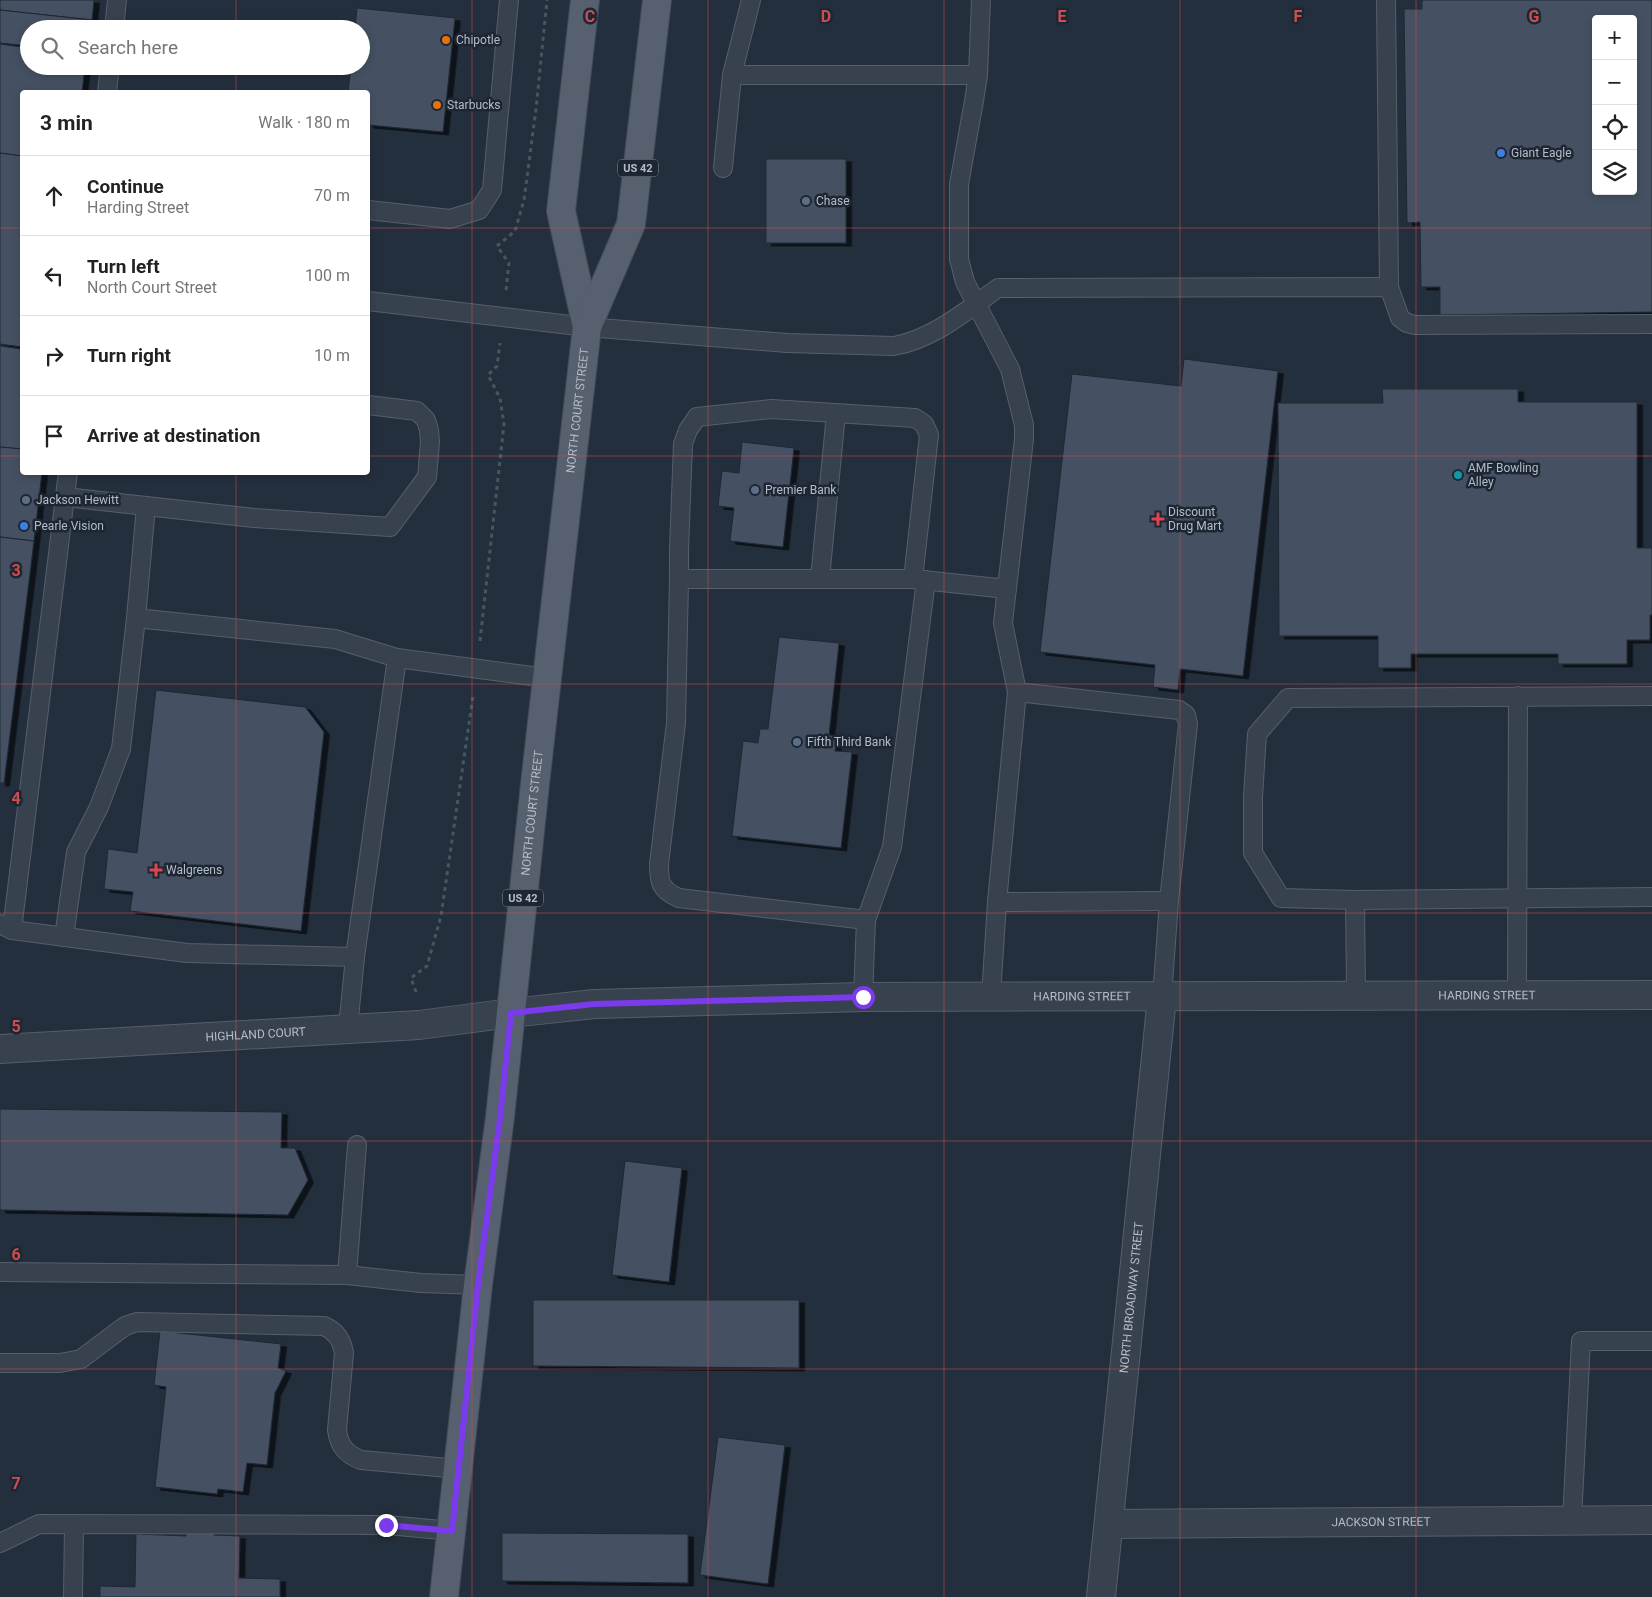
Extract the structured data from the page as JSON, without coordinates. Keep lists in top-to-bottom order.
{
  "streets": {
    "main road": ["US 42", "NORTH COURT STREET"],
    "street": [
      "HARDING STREET",
      "HIGHLAND COURT",
      "NORTH BROADWAY STREET",
      "JACKSON STREET"
    ]
  },
  "crossings": [
    ["NORTH COURT STREET", "HARDING STREET"],
    ["NORTH COURT STREET", "HIGHLAND COURT"],
    ["HARDING STREET", "HIGHLAND COURT"],
    ["HARDING STREET", "NORTH BROADWAY STREET"],
    ["NORTH BROADWAY STREET", "JACKSON STREET"]
  ],
  "places": {
    "other": [
      "Chipotle",
      "Starbucks",
      "Giant Eagle",
      "Chase",
      "AMF Bowling Alley",
      "Premier Bank",
      "Jackson Hewitt",
      "Pearle Vision",
      "Fifth Third Bank"
    ],
    "health": ["Discount Drug Mart", "Walgreens"]
  },
  "page": {
    "map_buttons": ["+", "−"],
    "search": "Search here",
    "heading": ["3 min", "Walk · 180 m"],
    "list": [
      ["Continue", "Harding Street", "70 m"],
      ["Turn left", "North Court Street", "100 m"],
      ["Turn right", "10 m"],
      "Arrive at destination"
    ]
  },
  "grid": {
    "columns": [
      "C",
      "D",
      "E",
      "F",
      "G"
    ],
    "rows": [
      "3",
      "4",
      "5",
      "6",
      "7"
    ]
  }
}
